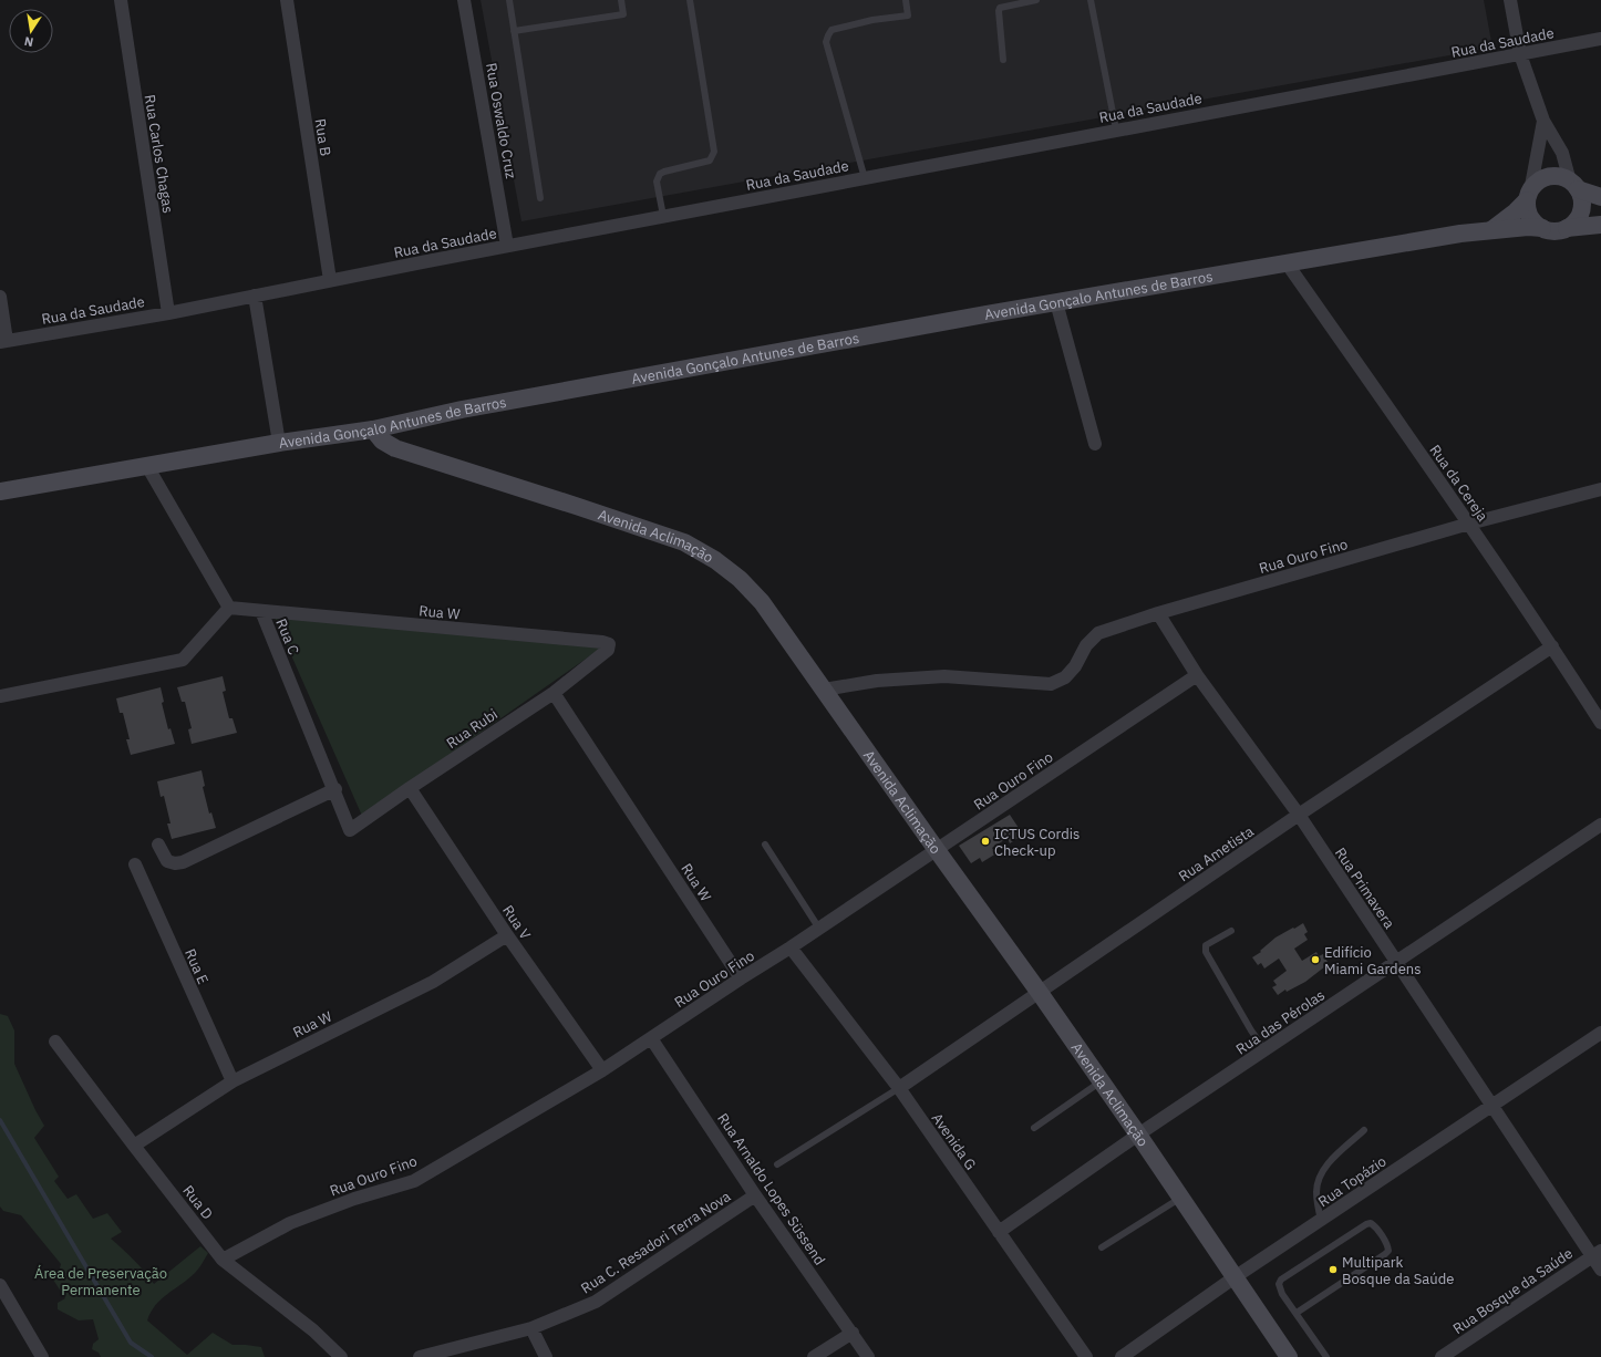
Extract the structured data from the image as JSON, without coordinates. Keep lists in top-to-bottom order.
{
  "streets": {
    "main road": ["Avenida Gonçalo Antunes de Barros", "Avenida Aclimação"],
    "street": [
      "Rua da Saudade",
      "Rua Oswaldo Cruz",
      "Rua B",
      "Rua Carlos Chagas",
      "Rua da Cereja",
      "Rua Ouro Fino",
      "Rua W",
      "Rua C",
      "Rua Rubi",
      "Rua Ametista",
      "Rua Primavera",
      "Rua V",
      "Rua E",
      "Rua das Pérolas",
      "Avenida G",
      "Rua Topázio",
      "Rua Arnaldo Lopes Süssend",
      "Rua D",
      "Rua C. Resadori Terra Nova",
      "Rua Bosque da Saúde"
    ]
  },
  "crossings": [
    ["Rua da Saudade", "Rua Oswaldo Cruz"],
    ["Rua da Saudade", "Rua B"],
    ["Rua da Saudade", "Rua Carlos Chagas"],
    ["Avenida Gonçalo Antunes de Barros", "Rua da Cereja"],
    ["Avenida Gonçalo Antunes de Barros", "Avenida Aclimação"],
    ["Rua da Cereja", "Rua Ouro Fino"],
    ["Rua da Cereja", "Rua Ametista"],
    ["Avenida Aclimação", "Rua Ouro Fino"],
    ["Avenida Aclimação", "Rua Ametista"],
    ["Avenida Aclimação", "Rua das Pérolas"],
    ["Avenida Aclimação", "Rua Topázio"],
    ["Rua Ouro Fino", "Rua W"],
    ["Rua Ouro Fino", "Rua Primavera"],
    ["Rua Ouro Fino", "Rua V"],
    ["Rua Ouro Fino", "Avenida G"],
    ["Rua Ouro Fino", "Rua Arnaldo Lopes Süssend"],
    ["Rua Ouro Fino", "Rua D"],
    ["Rua W", "Rua C"],
    ["Rua W", "Rua Rubi"],
    ["Rua W", "Rua V"],
    ["Rua W", "Rua E"],
    ["Rua W", "Rua D"],
    ["Rua C", "Rua Rubi"],
    ["Rua Rubi", "Rua V"],
    ["Rua Ametista", "Rua Primavera"],
    ["Rua Ametista", "Avenida G"],
    ["Rua Primavera", "Rua das Pérolas"],
    ["Rua Primavera", "Rua Topázio"],
    ["Rua Primavera", "Rua Bosque da Saúde"],
    ["Rua das Pérolas", "Avenida G"],
    ["Rua Arnaldo Lopes Süssend", "Rua C. Resadori Terra Nova"]
  ],
  "parks": ["Área de Preservação Permanente"],
  "places": ["ICTUS Cordis Check-up", "Edifício Miami Gardens", "Multipark Bosque da Saúde"],
  "north": "bottom"
}
